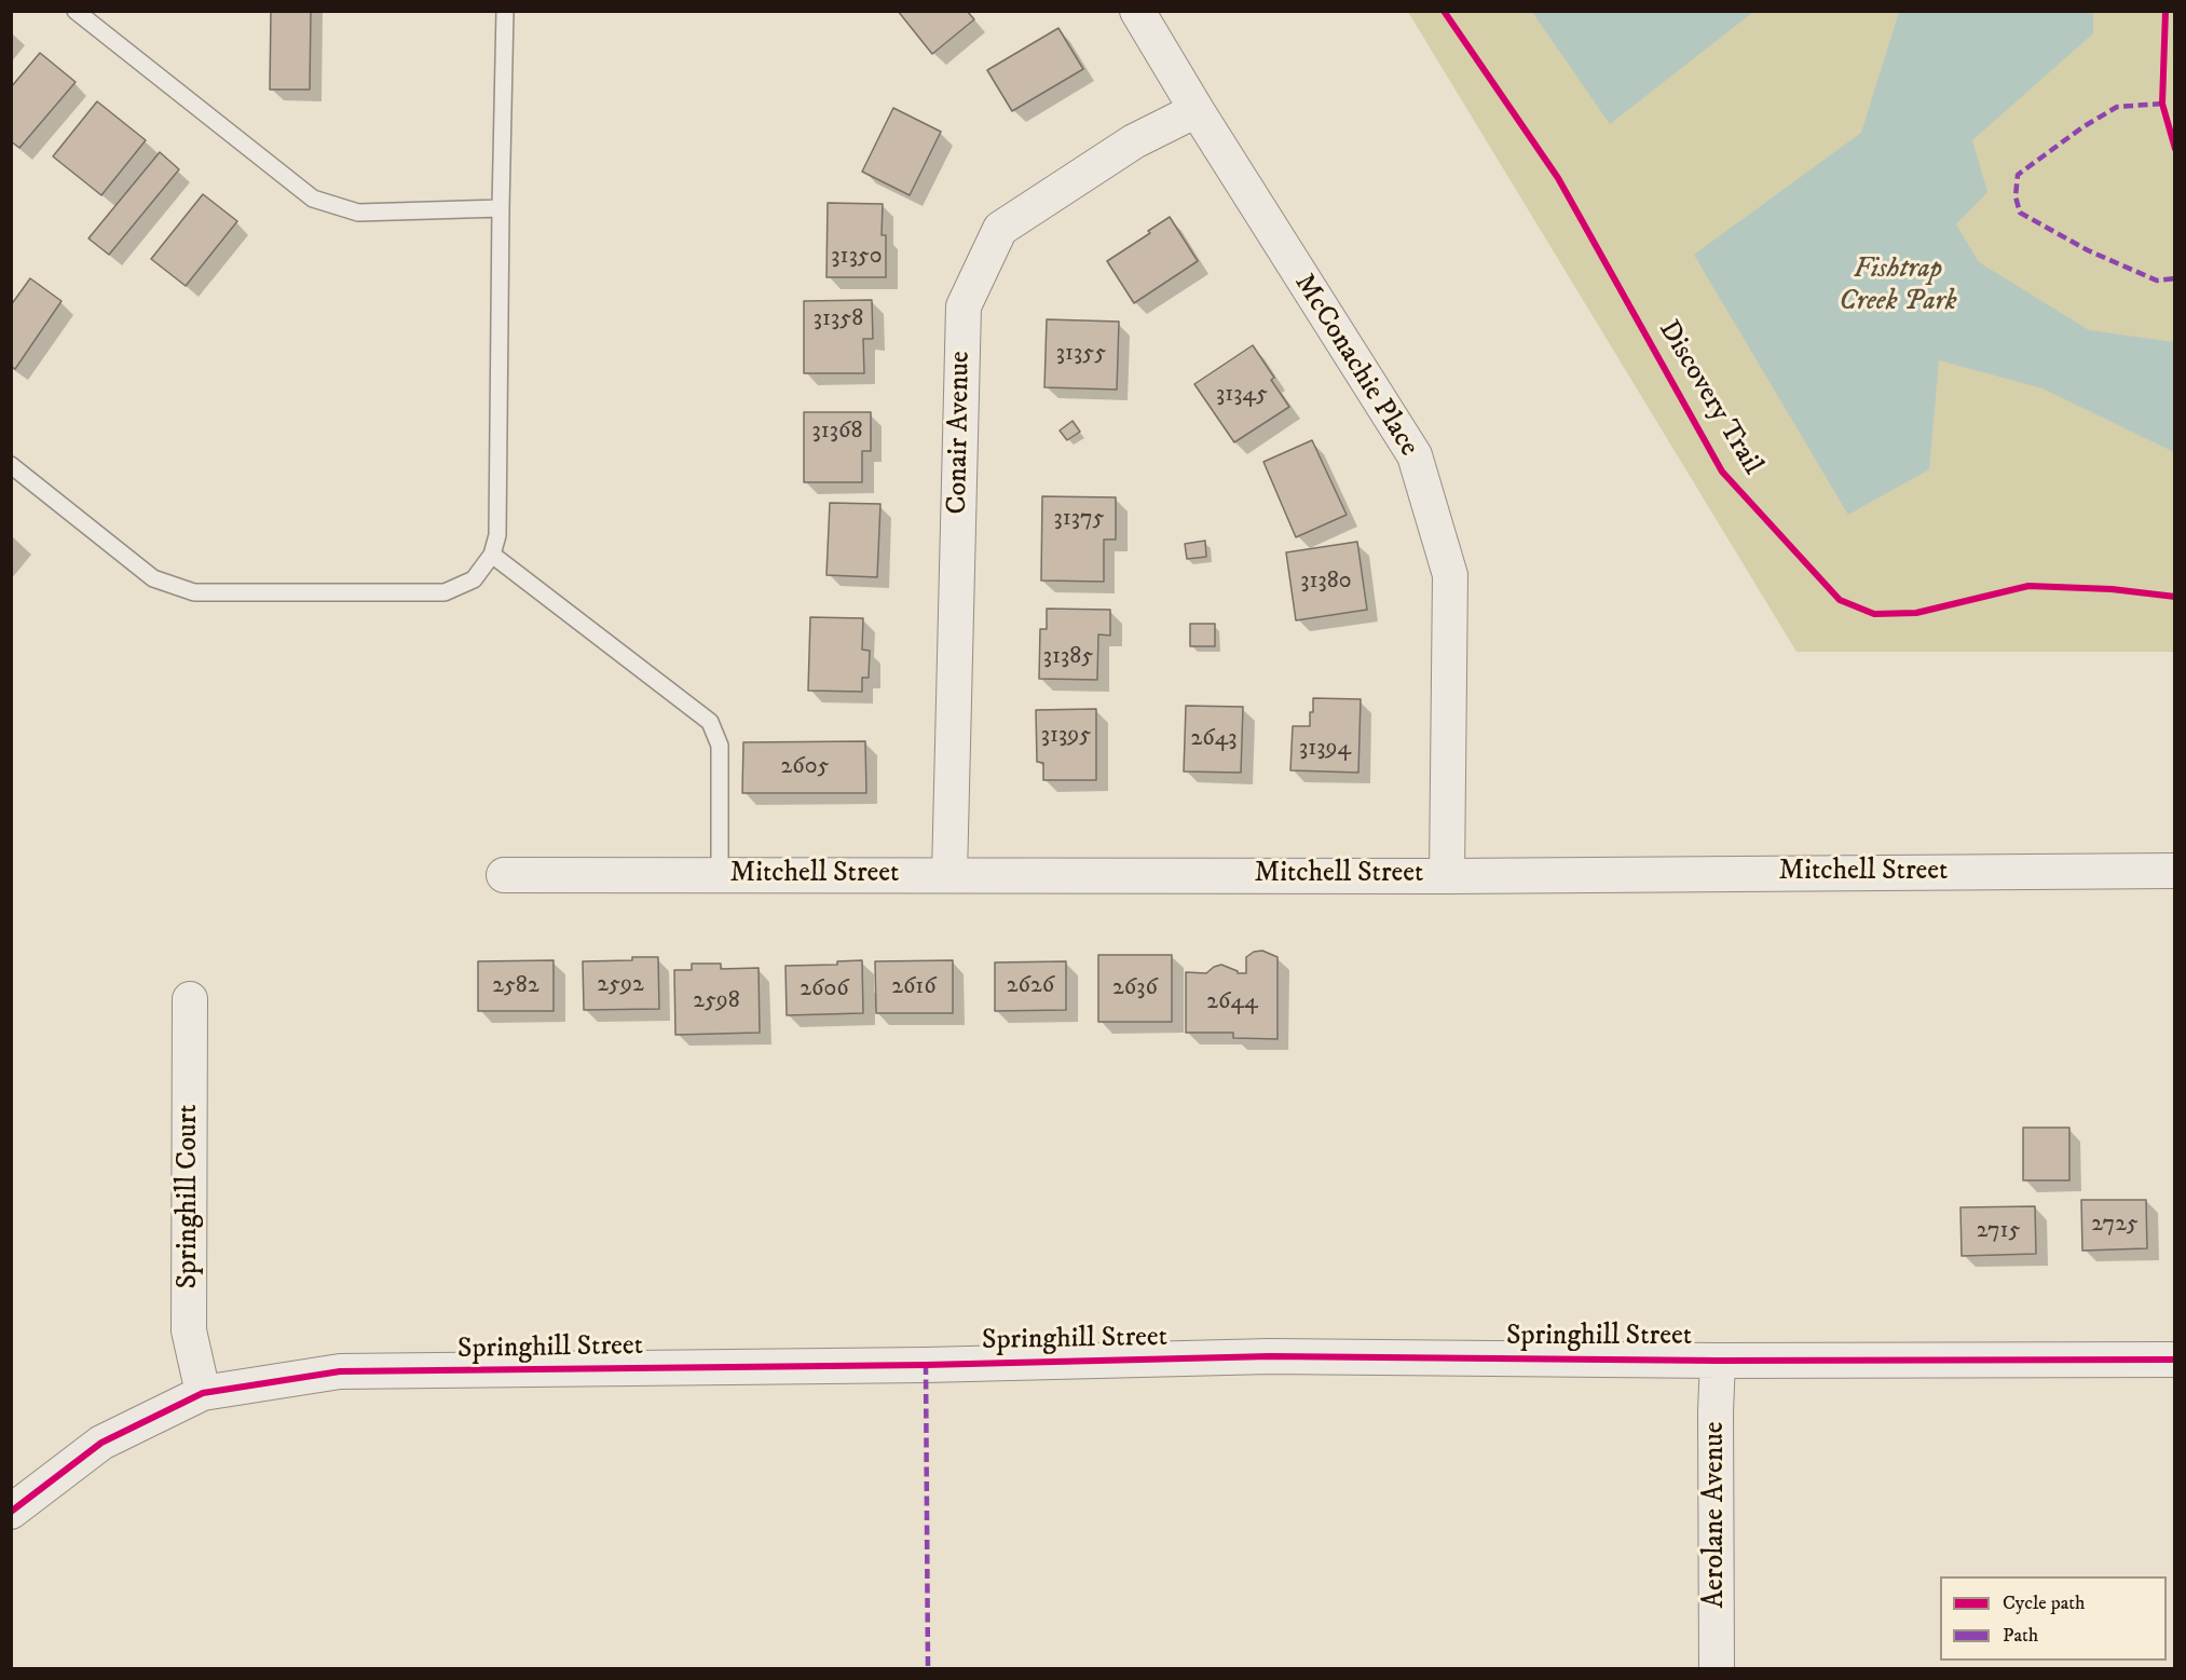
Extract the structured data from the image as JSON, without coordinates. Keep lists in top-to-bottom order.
{
  "streets": {
    "street": [
      "McConachie Place",
      "Conair Avenue",
      "Mitchell Street",
      "Springhill Court",
      "Springhill Street",
      "Aerolane Avenue"
    ],
    "cycle path": ["Discovery Trail"]
  },
  "crossings": [
    ["McConachie Place", "Conair Avenue"],
    ["McConachie Place", "Mitchell Street"],
    ["Conair Avenue", "Mitchell Street"],
    ["Springhill Court", "Springhill Street"],
    ["Springhill Street", "Aerolane Avenue"]
  ],
  "parks": ["Fishtrap Creek Park"],
  "house_numbers": [
    "31350",
    "31358",
    "31355",
    "31345",
    "31368",
    "31375",
    "31380",
    "31385",
    "31395",
    "2643",
    "31394",
    "2605",
    "2592",
    "2582",
    "2626",
    "2616",
    "2636",
    "2606",
    "2598",
    "2644",
    "2725",
    "2715"
  ],
  "legend": ["Cycle path", "Path"]
}
